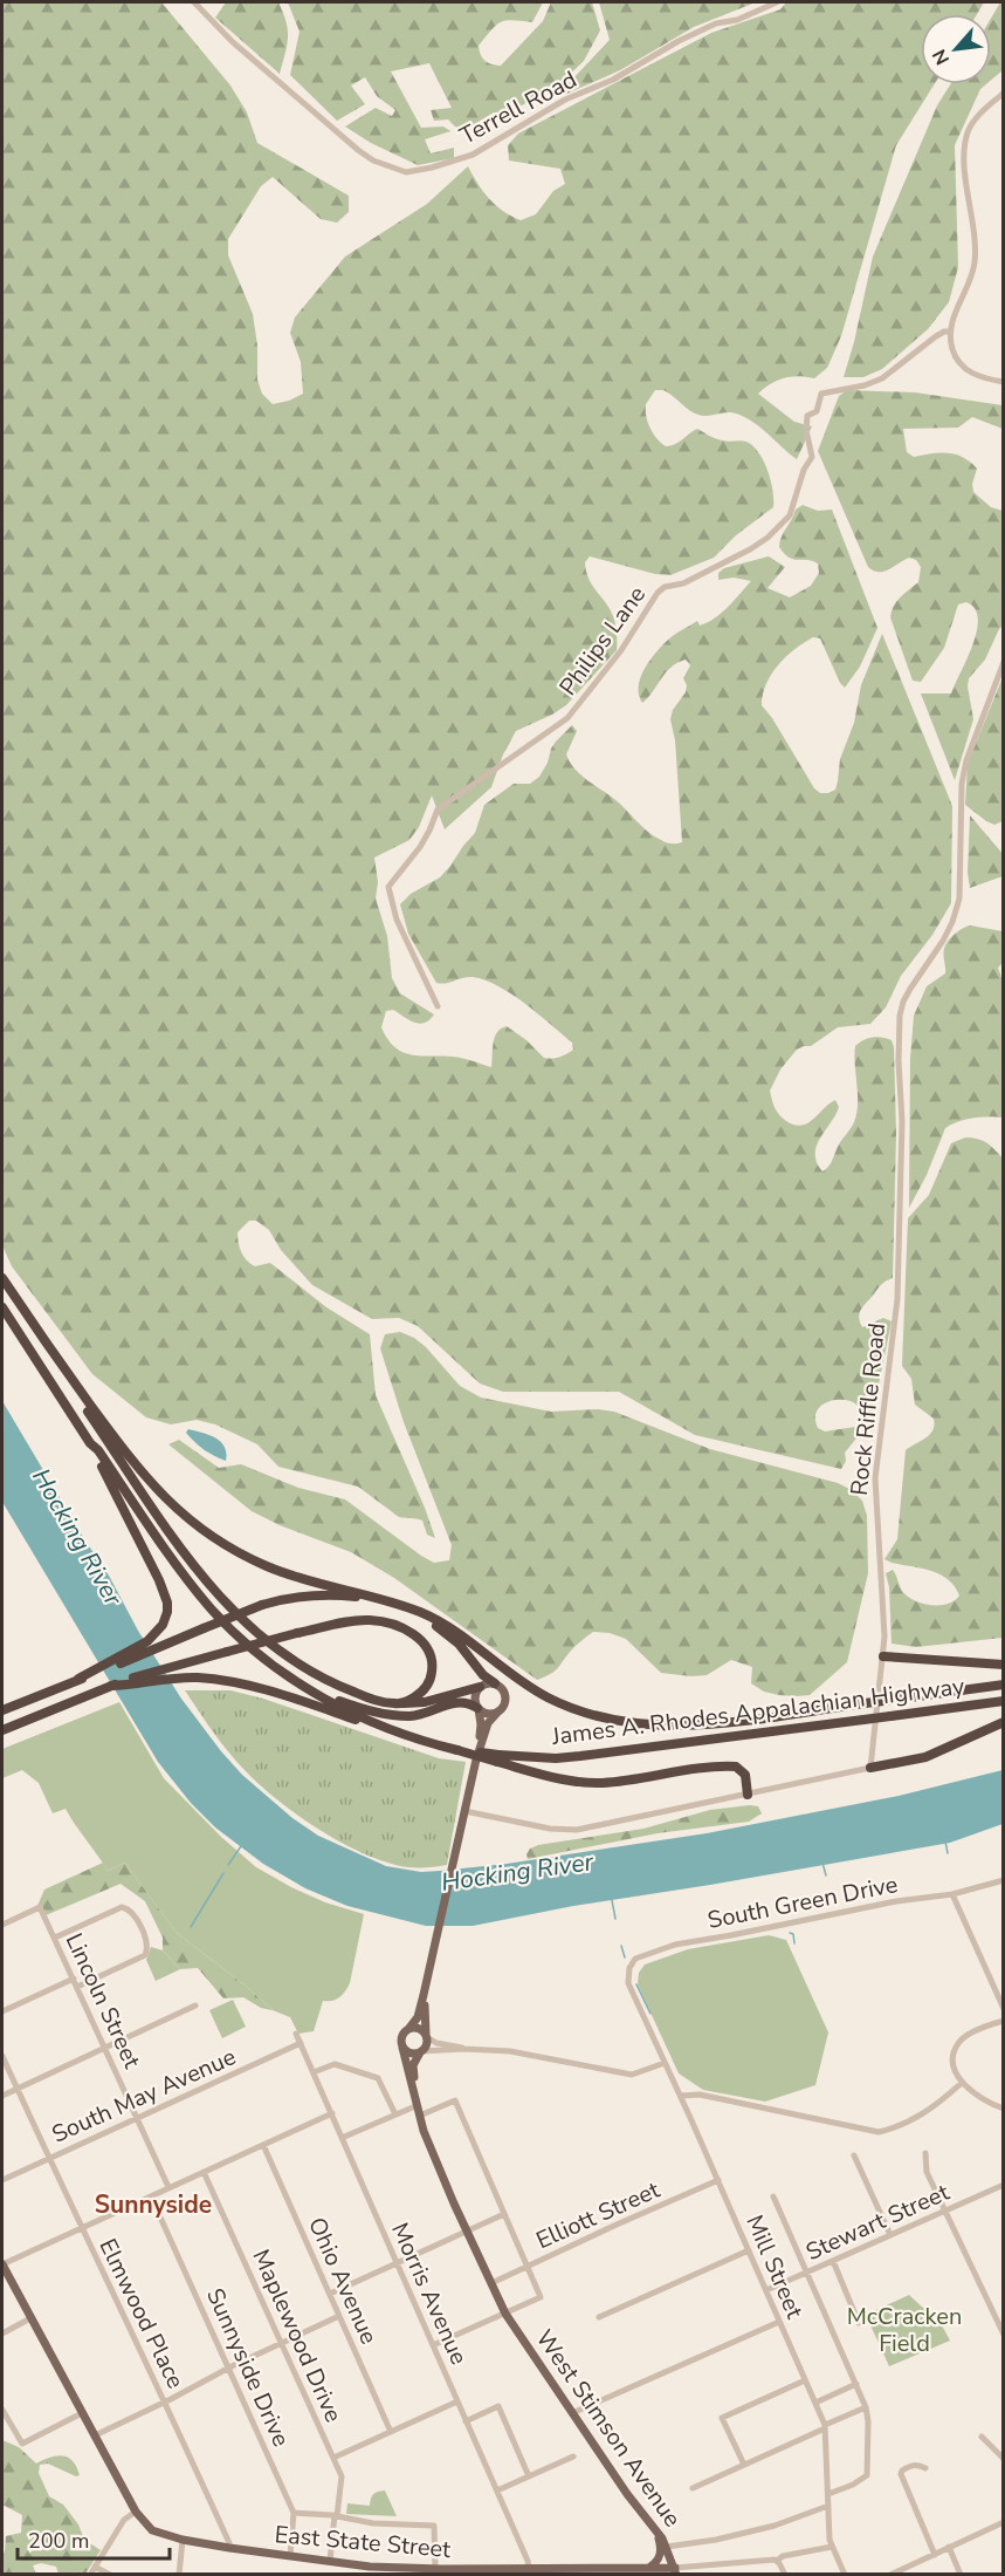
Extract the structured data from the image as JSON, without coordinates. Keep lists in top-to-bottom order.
{
  "streets": {
    "highway": ["James A. Rhodes Appalachian Highway"],
    "main road": ["West Stimson Avenue", "East State Street"],
    "street": [
      "Terrell Road",
      "Philips Lane",
      "Rock Riffle Road",
      "South Green Drive",
      "Lincoln Street",
      "South May Avenue",
      "Elliott Street",
      "Stewart Street",
      "Mill Street",
      "Ohio Avenue",
      "Morris Avenue",
      "Elmwood Place",
      "Maplewood Drive",
      "Sunnyside Drive"
    ]
  },
  "crossings": [
    ["South Green Drive", "Mill Street"],
    ["Lincoln Street", "South May Avenue"],
    ["South May Avenue", "Morris Avenue"],
    ["South May Avenue", "Elmwood Place"],
    ["Elliott Street", "Mill Street"],
    ["Elliott Street", "West Stimson Avenue"],
    ["Stewart Street", "Mill Street"],
    ["Mill Street", "East State Street"],
    ["Morris Avenue", "East State Street"],
    ["Elmwood Place", "East State Street"],
    ["Maplewood Drive", "East State Street"],
    ["Sunnyside Drive", "East State Street"],
    ["West Stimson Avenue", "East State Street"]
  ],
  "districts": ["Sunnyside"],
  "water": ["Hocking River"],
  "parks": ["McCracken Field"],
  "scale_bar": "200 m",
  "north": "bottom left"
}
